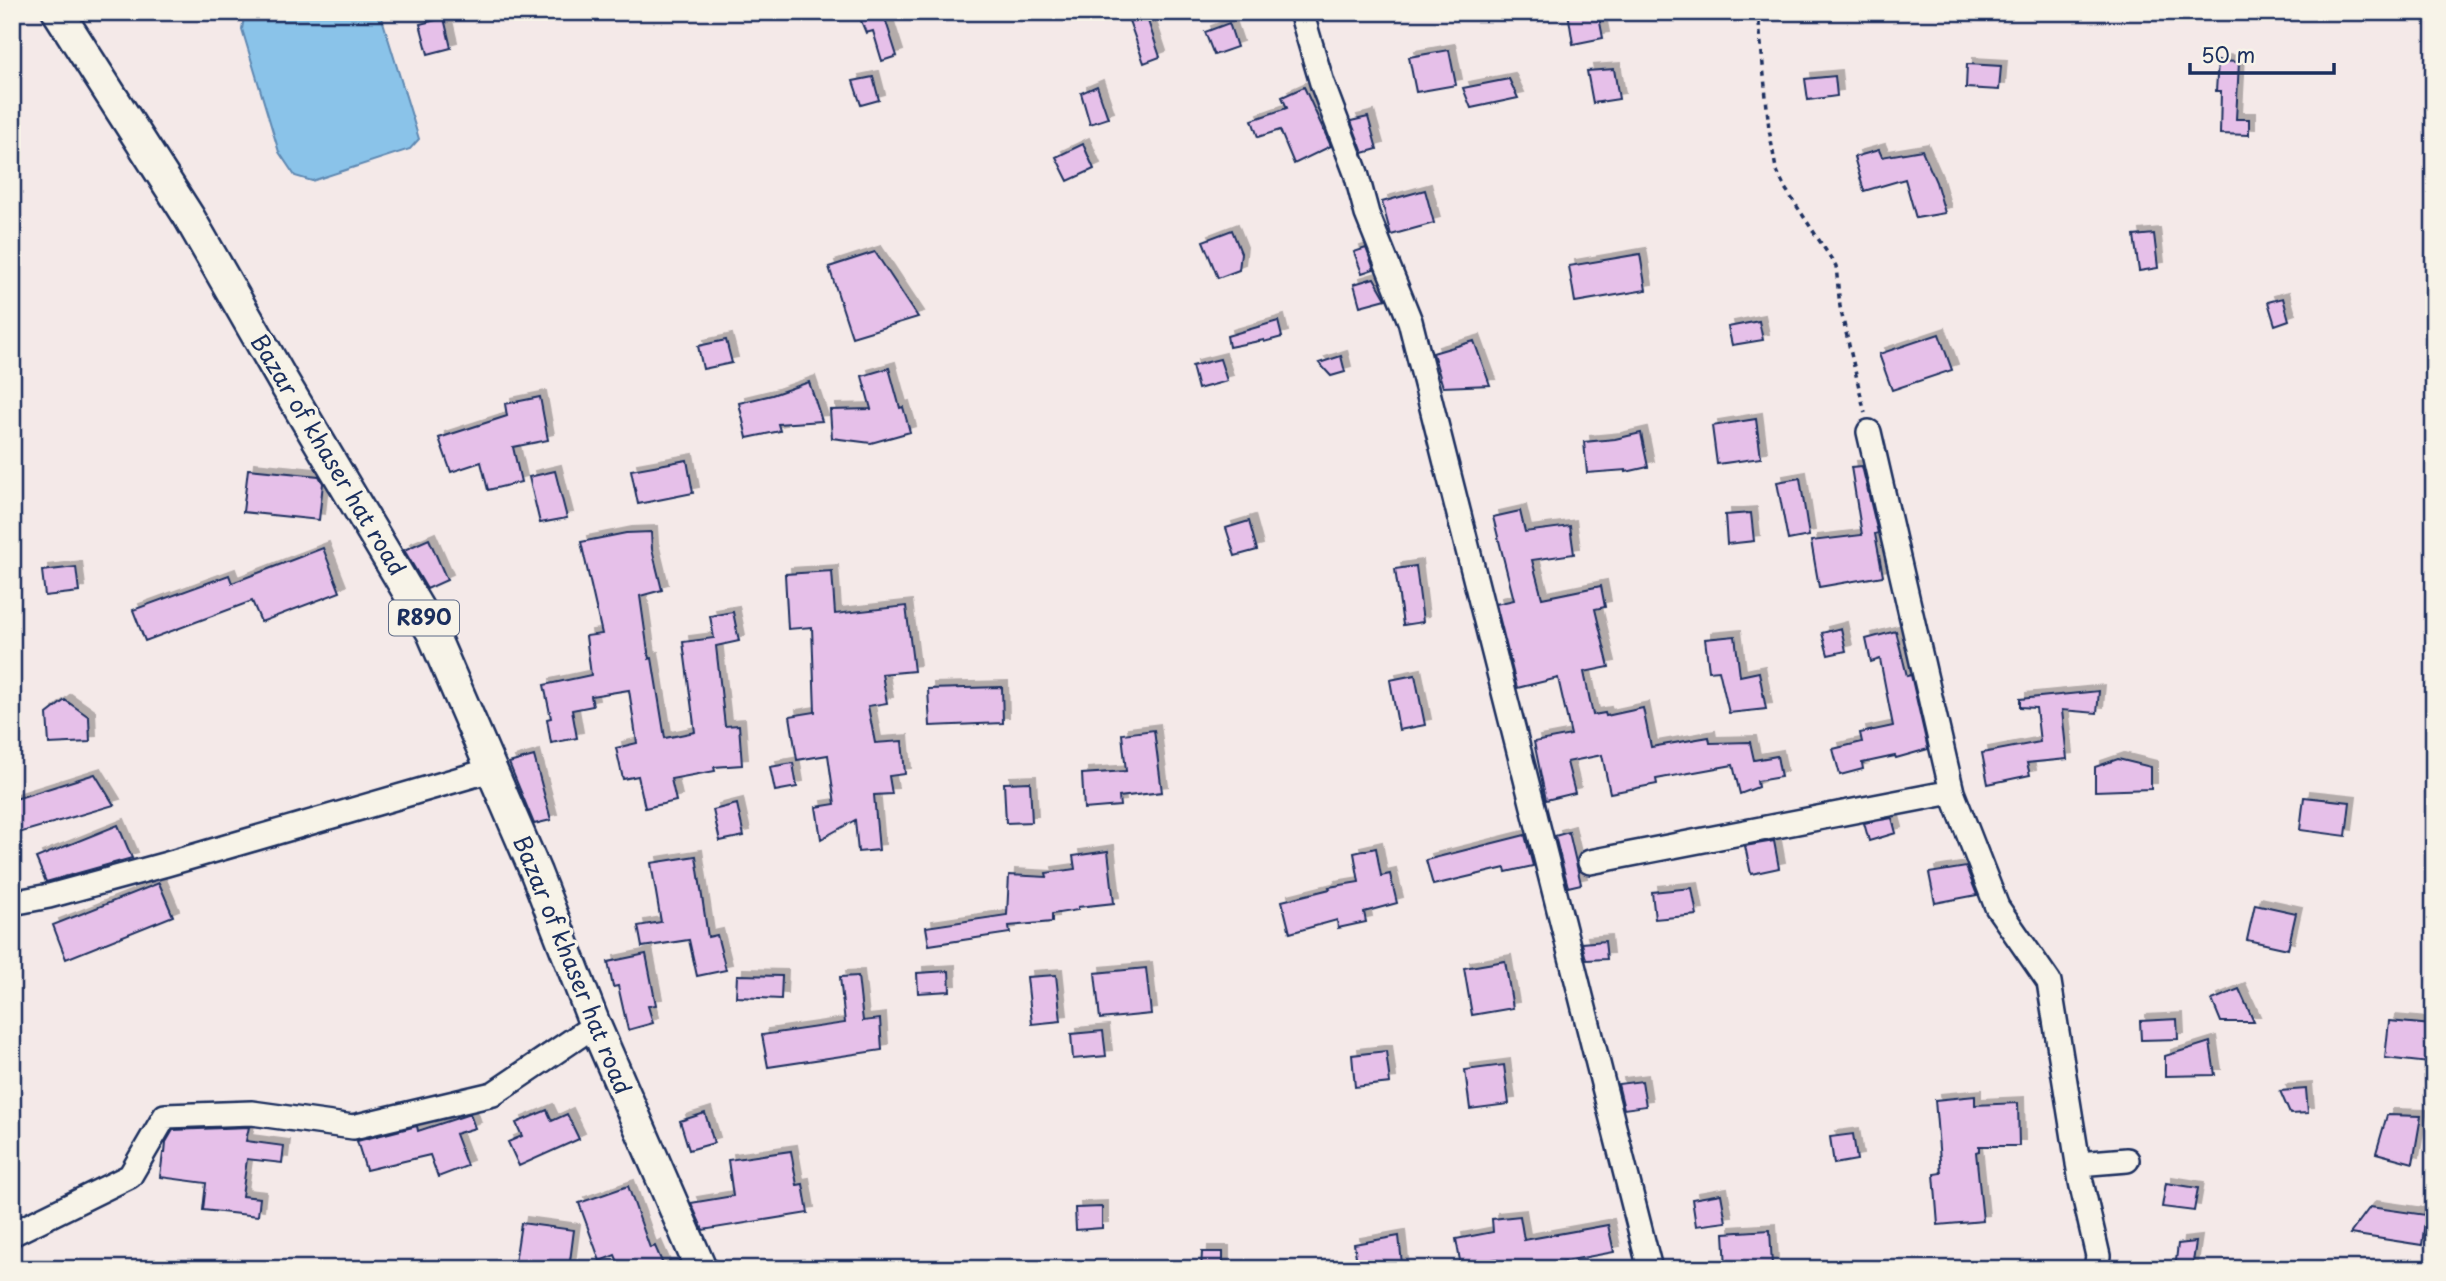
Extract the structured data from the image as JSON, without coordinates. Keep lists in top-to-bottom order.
{
  "streets": {
    "main road": ["Bazar of khaser hat road", "R890"]
  },
  "scale_bar": "50 m"
}
